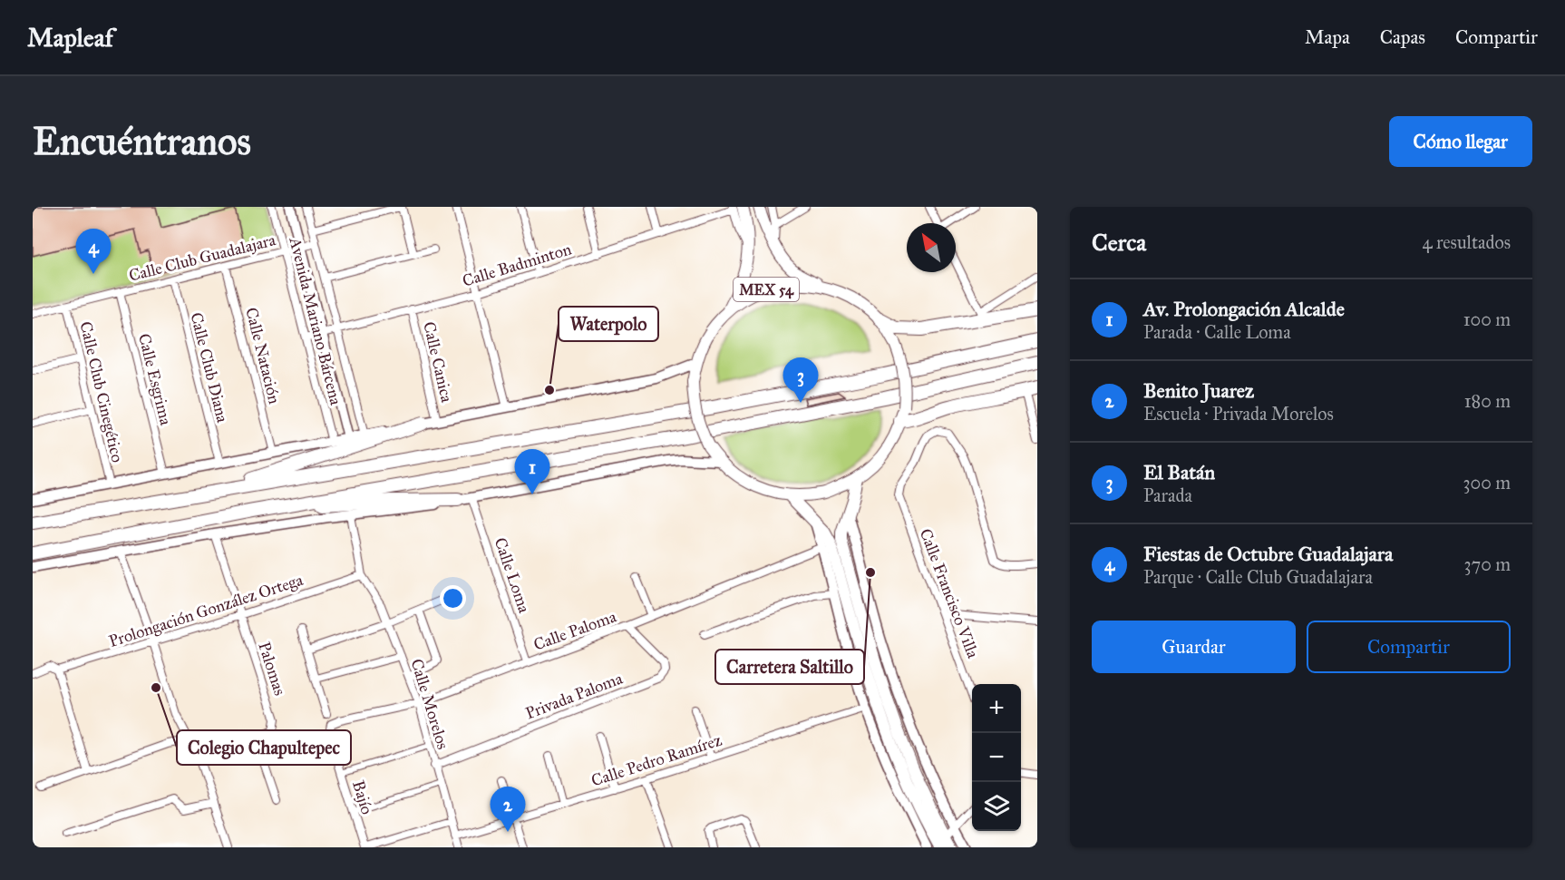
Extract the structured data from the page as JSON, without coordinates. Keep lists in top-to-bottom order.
{
  "streets": {
    "main road": ["MEX 54"],
    "street": [
      "Calle Club Guadalajara",
      "Calle Badminton",
      "Avenida Mariano Bárcena",
      "Calle Natación",
      "Calle Canica",
      "Calle Club Diana",
      "Calle Esgrima",
      "Calle Club Cinegético",
      "Calle Loma",
      "Calle Francisco Villa",
      "Prolongación González Ortega",
      "Calle Paloma",
      "Palomas",
      "Privada Paloma",
      "Calle Morelos",
      "Calle Pedro Ramírez",
      "Bajío"
    ]
  },
  "crossings": [
    ["Calle Club Guadalajara", "Avenida Mariano Bárcena"],
    ["Calle Club Guadalajara", "Calle Natación"],
    ["Calle Club Guadalajara", "Calle Club Diana"],
    ["Calle Club Guadalajara", "Calle Esgrima"],
    ["Calle Club Guadalajara", "Calle Club Cinegético"],
    ["Calle Badminton", "MEX 54"],
    ["Calle Badminton", "Avenida Mariano Bárcena"],
    ["Calle Badminton", "Calle Canica"],
    ["Calle Loma", "Calle Paloma"],
    ["Prolongación González Ortega", "Palomas"],
    ["Prolongación González Ortega", "Calle Morelos"],
    ["Calle Paloma", "Privada Paloma"],
    ["Calle Paloma", "Calle Morelos"],
    ["Calle Paloma", "Bajío"],
    ["Privada Paloma", "Calle Morelos"],
    ["Calle Morelos", "Calle Pedro Ramírez"]
  ],
  "places": ["Waterpolo", "Carretera Saltillo", "Colegio Chapultepec"],
  "north": "top left",
  "page": {
    "header": "Mapleaf",
    "nav": ["Mapa", "Capas", "Compartir"],
    "buttons": [
      "Cómo llegar",
      ["Guardar", "Compartir"]
    ],
    "title": "Encuéntranos",
    "heading": ["Cerca", "4 resultados"],
    "pins": [
      "4",
      "3",
      "1",
      "2"
    ],
    "list": [
      {
        "mark": "1",
        "name": "Av. Prolongación Alcalde",
        "note": "Parada · Calle Loma",
        "value": "100 m"
      },
      {
        "mark": "2",
        "name": "Benito Juarez",
        "note": "Escuela · Privada Morelos",
        "value": "180 m"
      },
      {
        "mark": "3",
        "name": "El Batán",
        "note": "Parada",
        "value": "300 m"
      },
      {
        "mark": "4",
        "name": "Fiestas de Octubre Guadalajara",
        "note": "Parque · Calle Club Guadalajara",
        "value": "370 m"
      }
    ],
    "map_buttons": ["+", "−"]
  }
}
